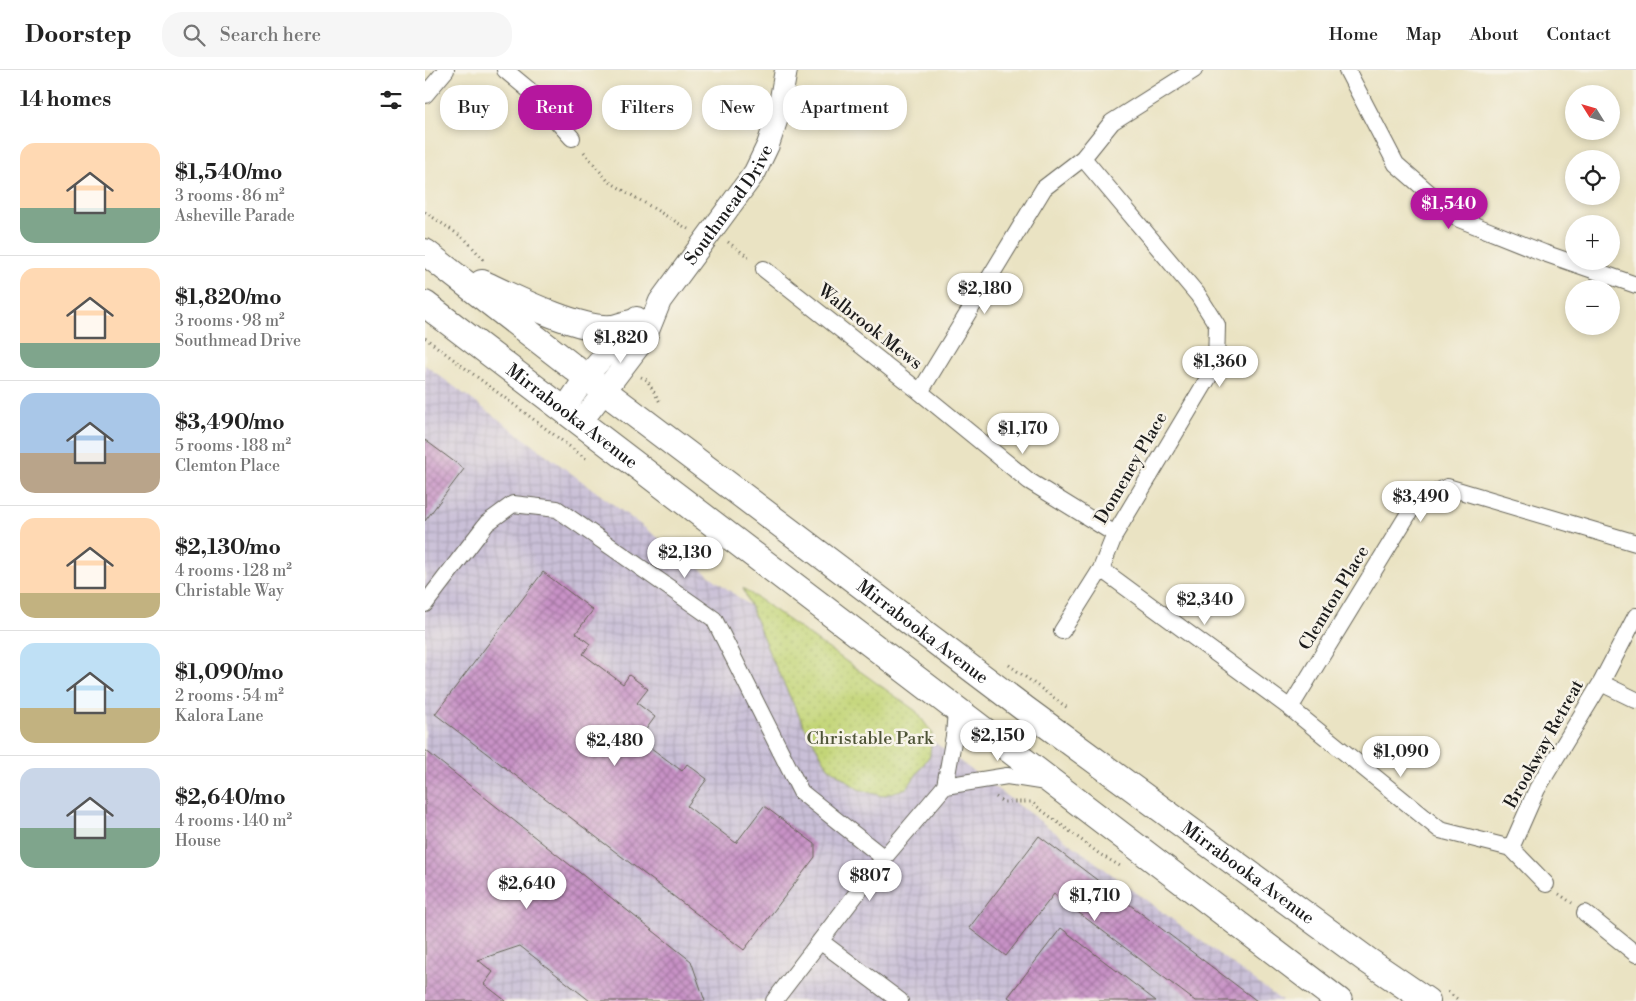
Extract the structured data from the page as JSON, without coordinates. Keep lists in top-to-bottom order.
{
  "streets": {
    "main road": ["Mirrabooka Avenue"],
    "street": [
      "Southmead Drive",
      "Walbrook Mews",
      "Domeney Place",
      "Clemton Place",
      "Brookway Retreat"
    ]
  },
  "crossings": [
    ["Southmead Drive", "Mirrabooka Avenue"],
    ["Walbrook Mews", "Domeney Place"]
  ],
  "parks": ["Christable Park"],
  "north": "top left",
  "page": {
    "header": "Doorstep",
    "search": "Search here",
    "nav": [
      "Home",
      "Map",
      "About",
      "Contact"
    ],
    "heading": "14 homes",
    "map_buttons": ["+", "−"],
    "chip": [
      "Buy",
      "Rent",
      "Filters",
      "New",
      "Apartment"
    ],
    "list": [
      {
        "name": "$1,540/mo",
        "note": "3 rooms · 86 m² · Asheville Parade"
      },
      {
        "name": "$1,820/mo",
        "note": "3 rooms · 98 m² · Southmead Drive"
      },
      {
        "name": "$3,490/mo",
        "note": "5 rooms · 188 m² · Clemton Place"
      },
      {
        "name": "$2,130/mo",
        "note": "4 rooms · 128 m² · Christable Way"
      },
      {
        "name": "$1,090/mo",
        "note": "2 rooms · 54 m² · Kalora Lane"
      },
      {
        "name": "$2,640/mo",
        "note": "4 rooms · 140 m² · House"
      }
    ],
    "price": [
      "$1,540",
      "$2,180",
      "$1,820",
      "$1,360",
      "$1,170",
      "$3,490",
      "$2,130",
      "$2,340",
      "$2,150",
      "$2,480",
      "$1,090",
      "$807",
      "$2,640",
      "$1,710"
    ]
  }
}
